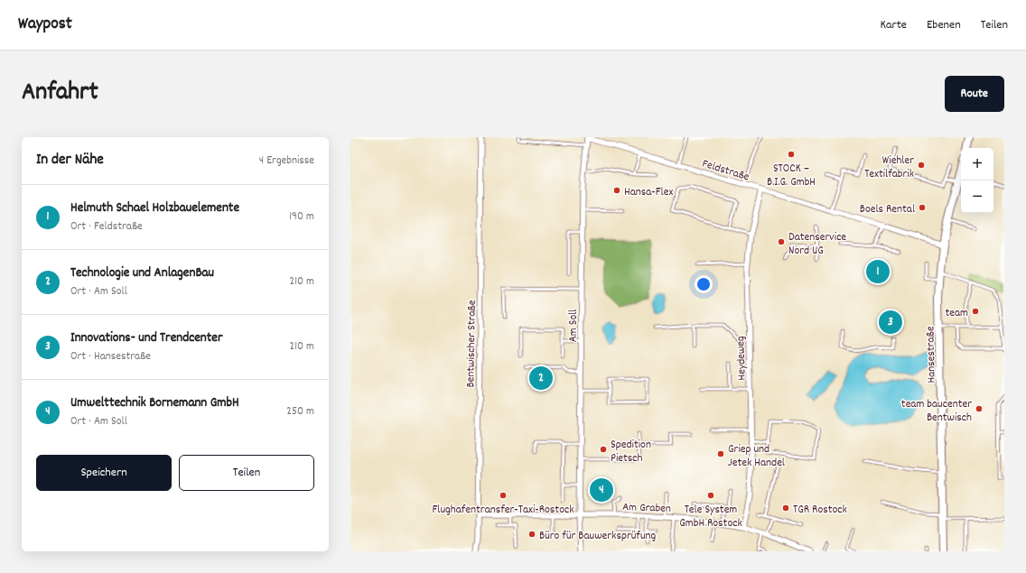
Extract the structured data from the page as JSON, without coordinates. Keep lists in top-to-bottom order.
{
  "streets": {
    "street": [
      "Feldstraße",
      "Am Soll",
      "Bentwischer Straße",
      "Hansestraße",
      "Heydeweg",
      "Am Graben"
    ]
  },
  "crossings": [
    ["Feldstraße", "Am Soll"],
    ["Feldstraße", "Hansestraße"],
    ["Feldstraße", "Heydeweg"],
    ["Am Soll", "Am Graben"],
    ["Bentwischer Straße", "Am Graben"],
    ["Heydeweg", "Am Graben"]
  ],
  "places": [
    "STOCK – B.I.G. GmbH",
    "Wiehler Textilfabrik",
    "Hansa-Flex",
    "Boels Rental",
    "Datenservice Nord UG",
    "team",
    "team baucenter Bentwisch",
    "Spedition Pietsch",
    "Griep und Jetek Handel",
    "Flughafentransfer-Taxi-Rostock",
    "Tele System GmbH Rostock",
    "TGR Rostock",
    "Büro für Bauwerksprüfung"
  ],
  "page": {
    "header": "Waypost",
    "nav": ["Karte", "Ebenen", "Teilen"],
    "title": "Anfahrt",
    "buttons": [
      "Route",
      ["Speichern", "Teilen"]
    ],
    "heading": ["In der Nähe", "4 Ergebnisse"],
    "map_buttons": ["+", "−"],
    "list": [
      {
        "mark": "1",
        "name": "Helmuth Schael Holzbauelemente",
        "note": "Ort · Feldstraße",
        "value": "190 m"
      },
      {
        "mark": "2",
        "name": "Technologie und AnlagenBau",
        "note": "Ort · Am Soll",
        "value": "210 m"
      },
      {
        "mark": "3",
        "name": "Innovations- und Trendcenter",
        "note": "Ort · Hansestraße",
        "value": "210 m"
      },
      {
        "mark": "4",
        "name": "Umwelttechnik Bornemann GmbH",
        "note": "Ort · Am Soll",
        "value": "250 m"
      }
    ],
    "pins": [
      "1",
      "3",
      "2",
      "4"
    ]
  }
}
